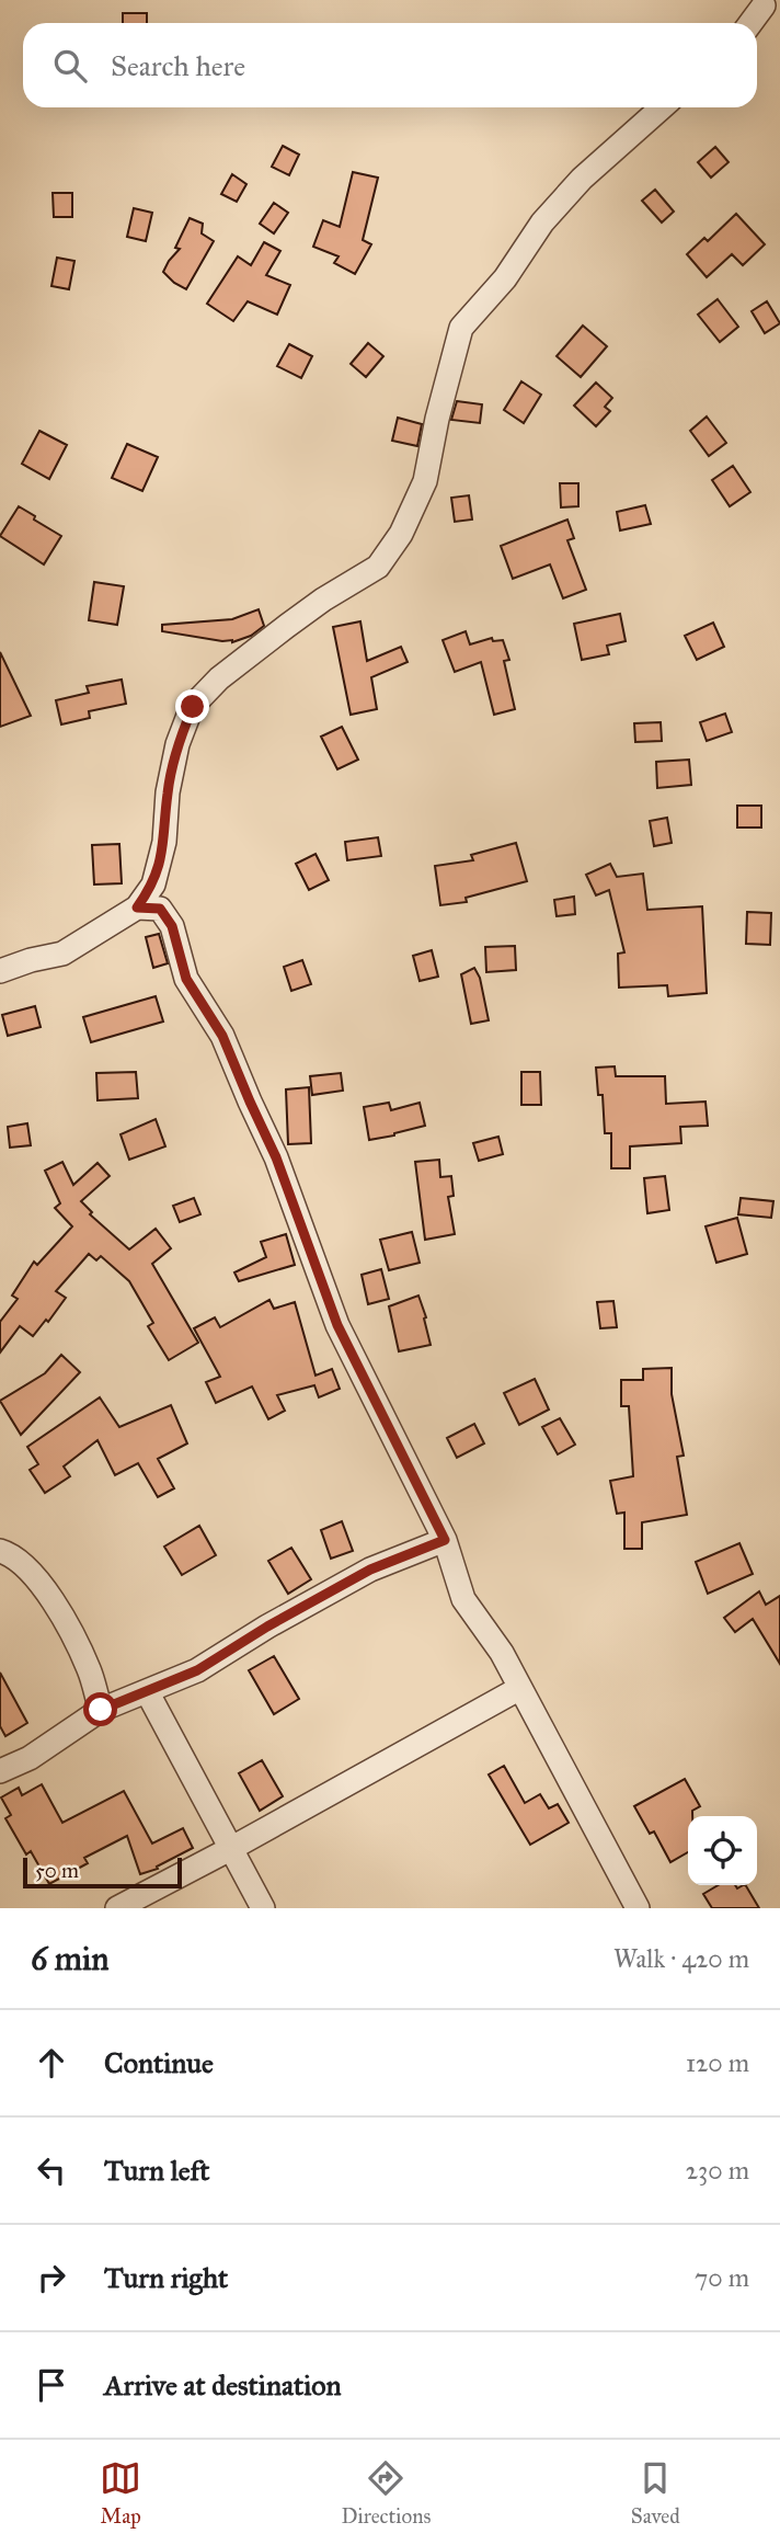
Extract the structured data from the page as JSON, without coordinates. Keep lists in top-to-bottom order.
{
  "scale_bar": "50 m",
  "page": {
    "search": "Search here",
    "scale": "50 m",
    "heading": ["6 min", "Walk · 420 m"],
    "list": [
      ["Continue", "120 m"],
      ["Turn left", "230 m"],
      ["Turn right", "70 m"],
      "Arrive at destination"
    ],
    "nav": ["Map", "Directions", "Saved"]
  }
}
